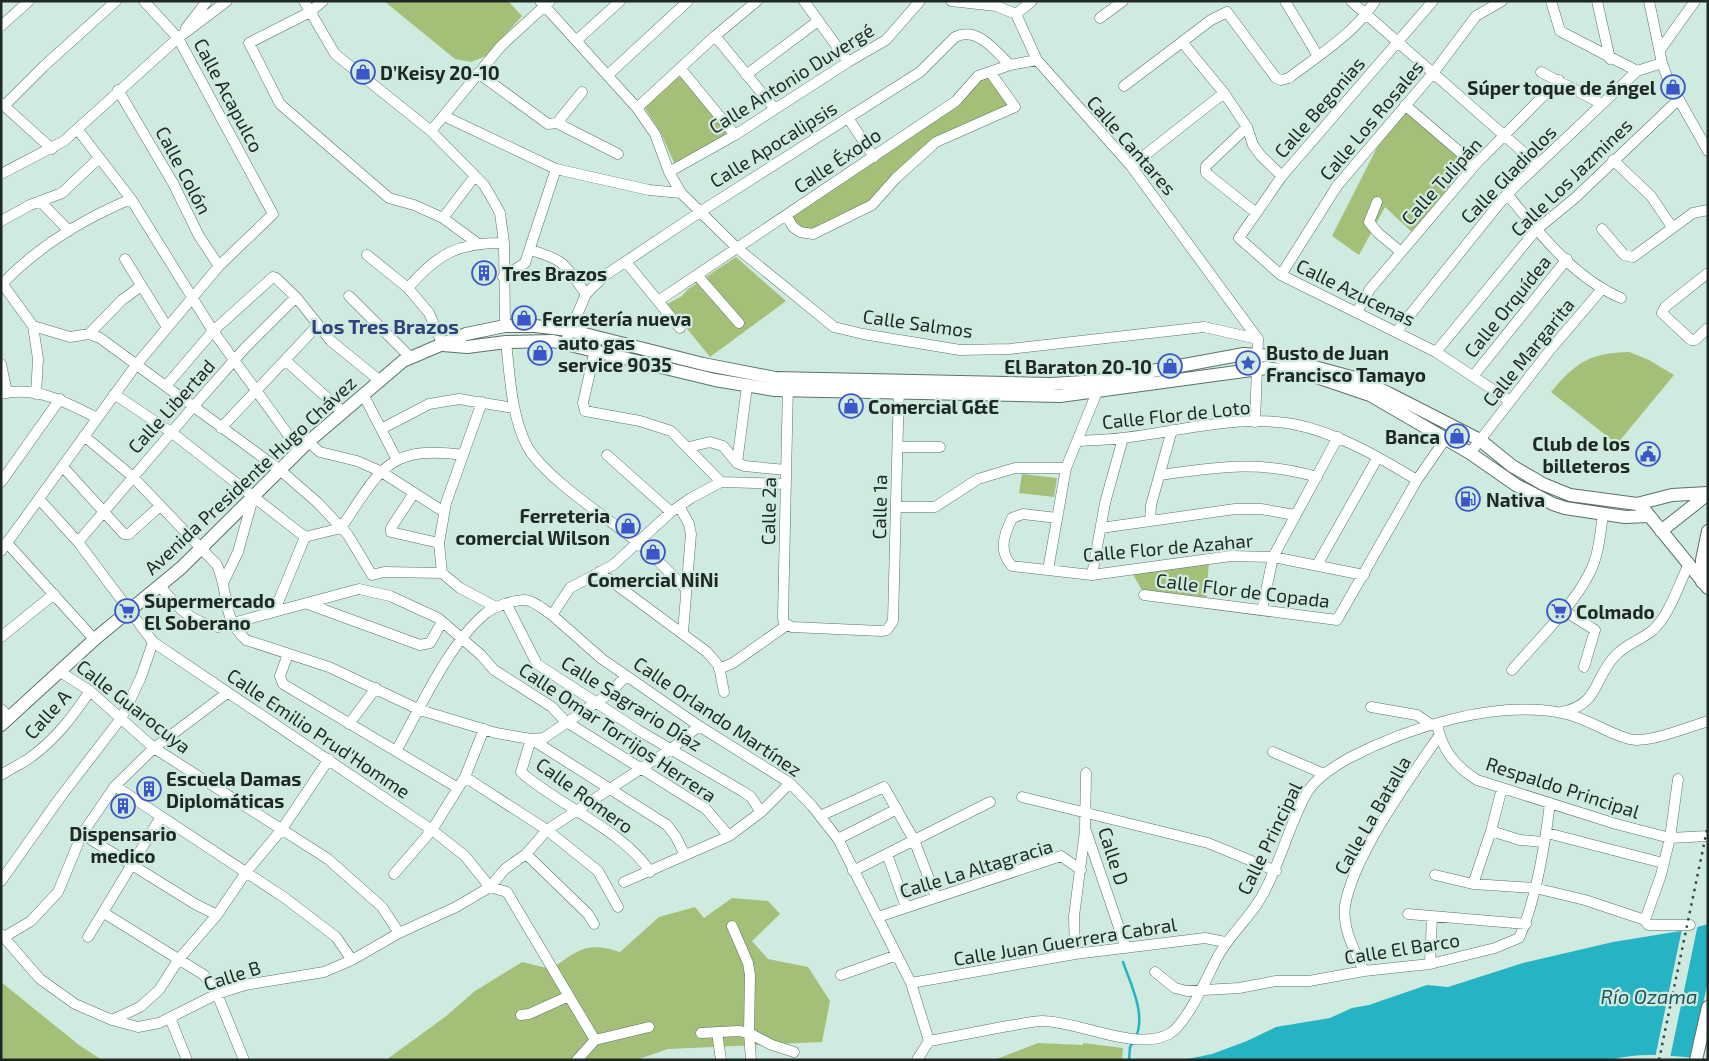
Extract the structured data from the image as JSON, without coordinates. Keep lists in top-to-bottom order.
{
  "streets": {
    "main road": ["Avenida Presidente Hugo Chávez"],
    "street": [
      "Calle Antonio Duvergé",
      "Calle Acapulco",
      "Calle Begonias",
      "Calle Los Rosales",
      "Calle Apocalipsis",
      "Calle Cantares",
      "Calle Éxodo",
      "Calle Colón",
      "Calle Gladiolos",
      "Calle Los Jazmines",
      "Calle Tulipán",
      "Calle Azucenas",
      "Calle Orquídea",
      "Calle Salmos",
      "Calle Margarita",
      "Calle Libertad",
      "Calle Flor de Loto",
      "Calle 1a",
      "Calle 2a",
      "Calle Flor de Azahar",
      "Calle Flor de Copada",
      "Calle Sagrario Díaz",
      "Calle Guarocuya",
      "Calle A",
      "Calle Orlando Martínez",
      "Calle Omar Torrijos Herrera",
      "Calle Emilio Prud'Homme",
      "Respaldo Principal",
      "Calle Romero",
      "Calle La Batalla",
      "Calle Principal",
      "Calle D",
      "Calle La Altagracia",
      "Calle Juan Guerrera Cabral",
      "Calle El Barco",
      "Calle B"
    ]
  },
  "crossings": [
    ["Calle Antonio Duvergé", "Calle Salmos"],
    ["Calle Acapulco", "Calle Colón"],
    ["Calle Begonias", "Calle Azucenas"],
    ["Calle Los Rosales", "Calle Azucenas"],
    ["Calle Apocalipsis", "Calle Éxodo"],
    ["Calle Apocalipsis", "Calle Salmos"],
    ["Calle Apocalipsis", "Avenida Presidente Hugo Chávez"],
    ["Calle Cantares", "Calle Éxodo"],
    ["Calle Cantares", "Calle Salmos"],
    ["Calle Éxodo", "Calle Salmos"],
    ["Calle Gladiolos", "Calle Azucenas"],
    ["Calle Los Jazmines", "Calle Azucenas"],
    ["Calle Tulipán", "Calle Azucenas"],
    ["Calle Azucenas", "Calle Orquídea"],
    ["Calle Azucenas", "Calle Margarita"],
    ["Calle Margarita", "Avenida Presidente Hugo Chávez"],
    ["Calle Libertad", "Calle Emilio Prud'Homme"],
    ["Avenida Presidente Hugo Chávez", "Calle 1a"],
    ["Avenida Presidente Hugo Chávez", "Calle 2a"],
    ["Avenida Presidente Hugo Chávez", "Calle Guarocuya"],
    ["Avenida Presidente Hugo Chávez", "Calle Emilio Prud'Homme"],
    ["Calle 1a", "Calle 2a"],
    ["Calle Flor de Azahar", "Calle Flor de Copada"],
    ["Calle Sagrario Díaz", "Calle Orlando Martínez"],
    ["Calle Sagrario Díaz", "Calle B"],
    ["Calle Guarocuya", "Calle A"],
    ["Calle Guarocuya", "Calle B"],
    ["Calle Orlando Martínez", "Calle Principal"],
    ["Calle Orlando Martínez", "Calle La Altagracia"],
    ["Calle Orlando Martínez", "Calle Juan Guerrera Cabral"],
    ["Calle Orlando Martínez", "Calle B"],
    ["Calle Omar Torrijos Herrera", "Calle B"],
    ["Calle Emilio Prud'Homme", "Calle B"],
    ["Respaldo Principal", "Calle La Batalla"],
    ["Respaldo Principal", "Calle Principal"],
    ["Respaldo Principal", "Calle El Barco"],
    ["Calle Romero", "Calle B"],
    ["Calle La Batalla", "Calle El Barco"],
    ["Calle Principal", "Calle Juan Guerrera Cabral"],
    ["Calle Principal", "Calle El Barco"],
    ["Calle D", "Calle Juan Guerrera Cabral"]
  ],
  "districts": ["Los Tres Brazos"],
  "water": ["Río Ozama"],
  "places": {
    "shop": [
      "D’Keisy 20-10",
      "Súper toque de ángel",
      "Ferretería nueva",
      "auto gas service 9035",
      "El Baraton 20-10",
      "Comercial G&E",
      "Banca",
      "Ferreteria comercial Wilson",
      "Comercial NiNi"
    ],
    "building": ["Tres Brazos", "Escuela Damas Diplomáticas", "Dispensario medico"],
    "place": ["Busto de Juan Francisco Tamayo"],
    "public building": ["Club de los billeteros"],
    "fuel station": ["Nativa"],
    "supermarket": ["Supermercado El Soberano", "Colmado"]
  }
}
